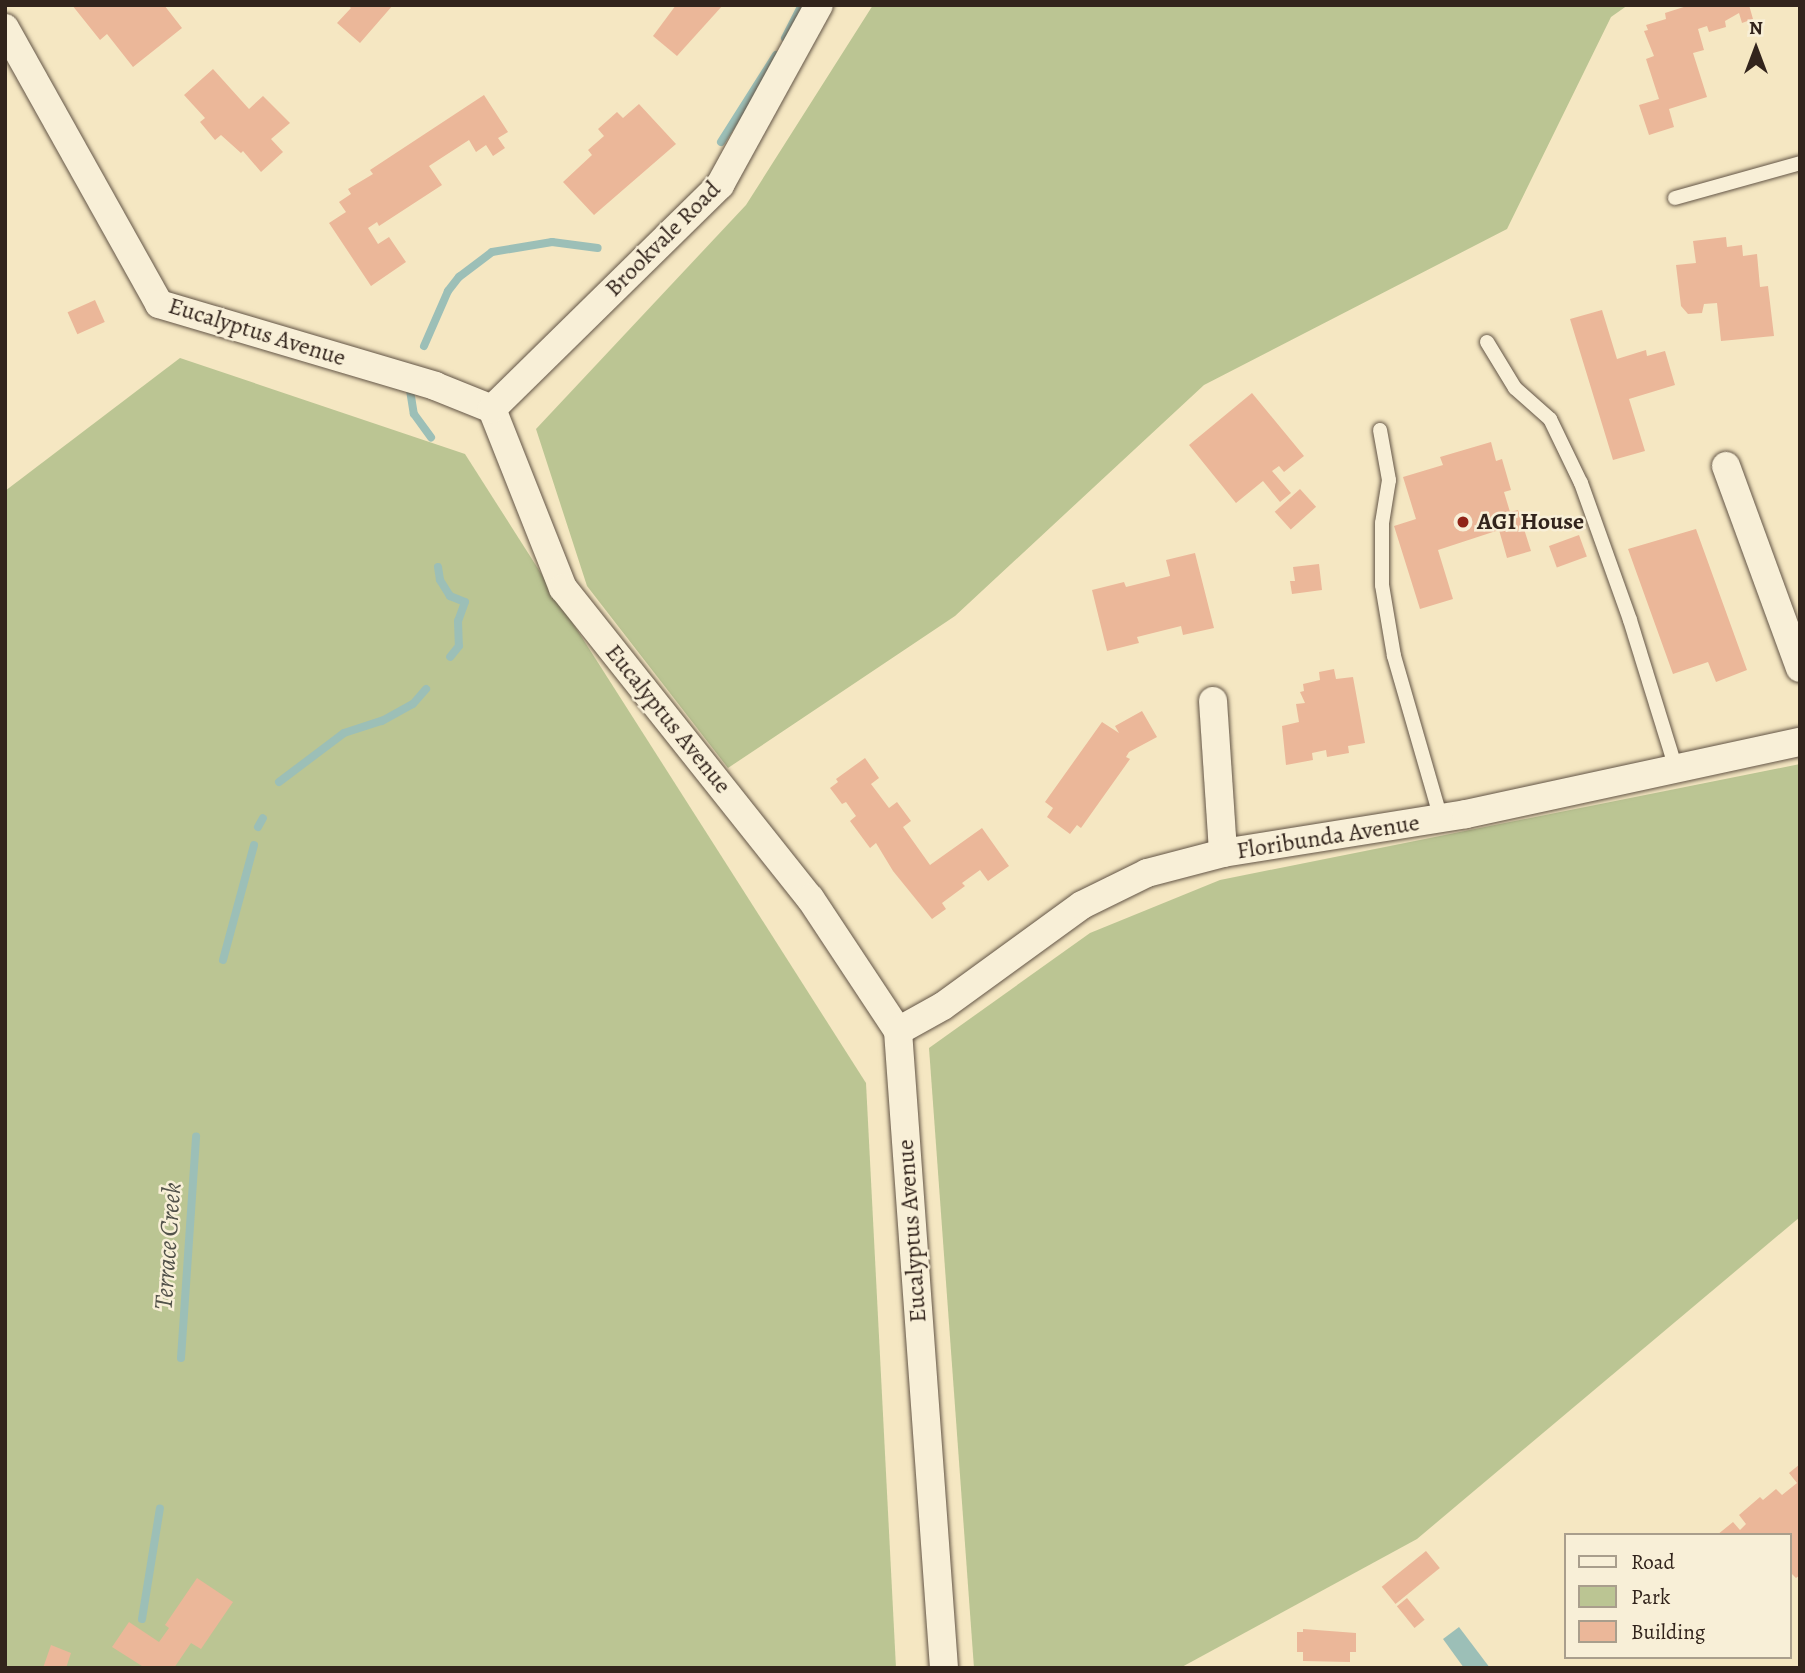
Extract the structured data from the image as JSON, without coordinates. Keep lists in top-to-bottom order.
{
  "streets": {
    "street": ["Brookvale Road", "Eucalyptus Avenue", "Floribunda Avenue"]
  },
  "crossings": [
    ["Brookvale Road", "Eucalyptus Avenue"],
    ["Eucalyptus Avenue", "Floribunda Avenue"]
  ],
  "water": ["Terrace Creek"],
  "places": ["AGI House"],
  "legend": ["Road", "Park", "Building"],
  "north": "top"
}
